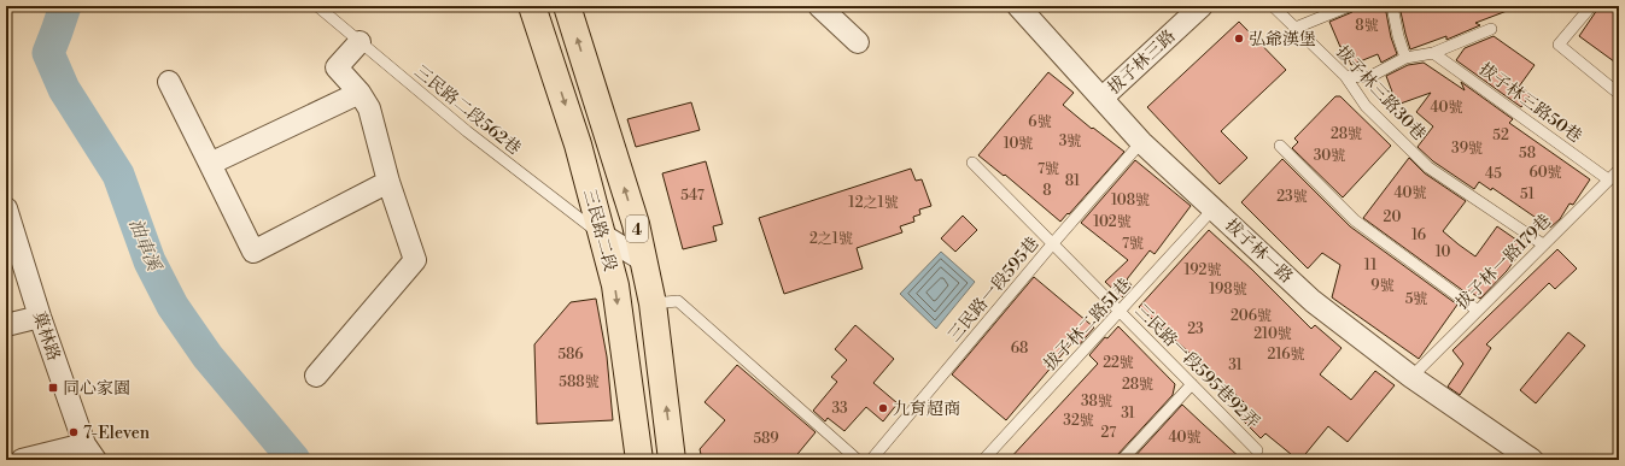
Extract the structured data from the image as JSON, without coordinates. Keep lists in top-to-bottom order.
{
  "streets": {
    "main road": ["4", "三民路二段"],
    "street": ["拔子林三路", "拔子林一路", "菓林路"],
    "lane": [
      "拔子林三路30巷",
      "拔子林三路50巷",
      "三民路二段562巷",
      "拔子林一路179巷",
      "三民路一段595巷",
      "拔子林二路51巷",
      "三民路一段595巷92弄"
    ]
  },
  "crossings": [
    ["拔子林三路", "拔子林一路"],
    ["拔子林三路30巷", "拔子林一路179巷"],
    ["拔子林三路50巷", "拔子林一路179巷"],
    ["三民路二段562巷", "三民路二段"],
    ["拔子林一路", "拔子林一路179巷"],
    ["拔子林一路", "三民路一段595巷"],
    ["拔子林一路", "拔子林二路51巷"],
    ["三民路一段595巷", "三民路一段595巷92弄"],
    ["拔子林二路51巷", "三民路一段595巷92弄"]
  ],
  "water": ["油車溪"],
  "places": {
    "other": ["弘爺漢堡", "九育超商", "7-Eleven"],
    "transit": ["同心家園"]
  },
  "house_numbers": [
    "8號",
    "40號",
    "6號",
    "28號",
    "52",
    "3號",
    "10號",
    "39號",
    "58",
    "30號",
    "7號",
    "60號",
    "45",
    "81",
    "8",
    "40號",
    "51",
    "547",
    "23號",
    "108號",
    "12之1號",
    "20",
    "102號",
    "16",
    "2之1號",
    "7號",
    "10",
    "11",
    "192號",
    "9號",
    "198號",
    "5號",
    "206號",
    "23",
    "210號",
    "68",
    "586",
    "216號",
    "22號",
    "31",
    "588號",
    "28號",
    "38號",
    "33",
    "31",
    "32號",
    "27",
    "40號",
    "589"
  ]
}
